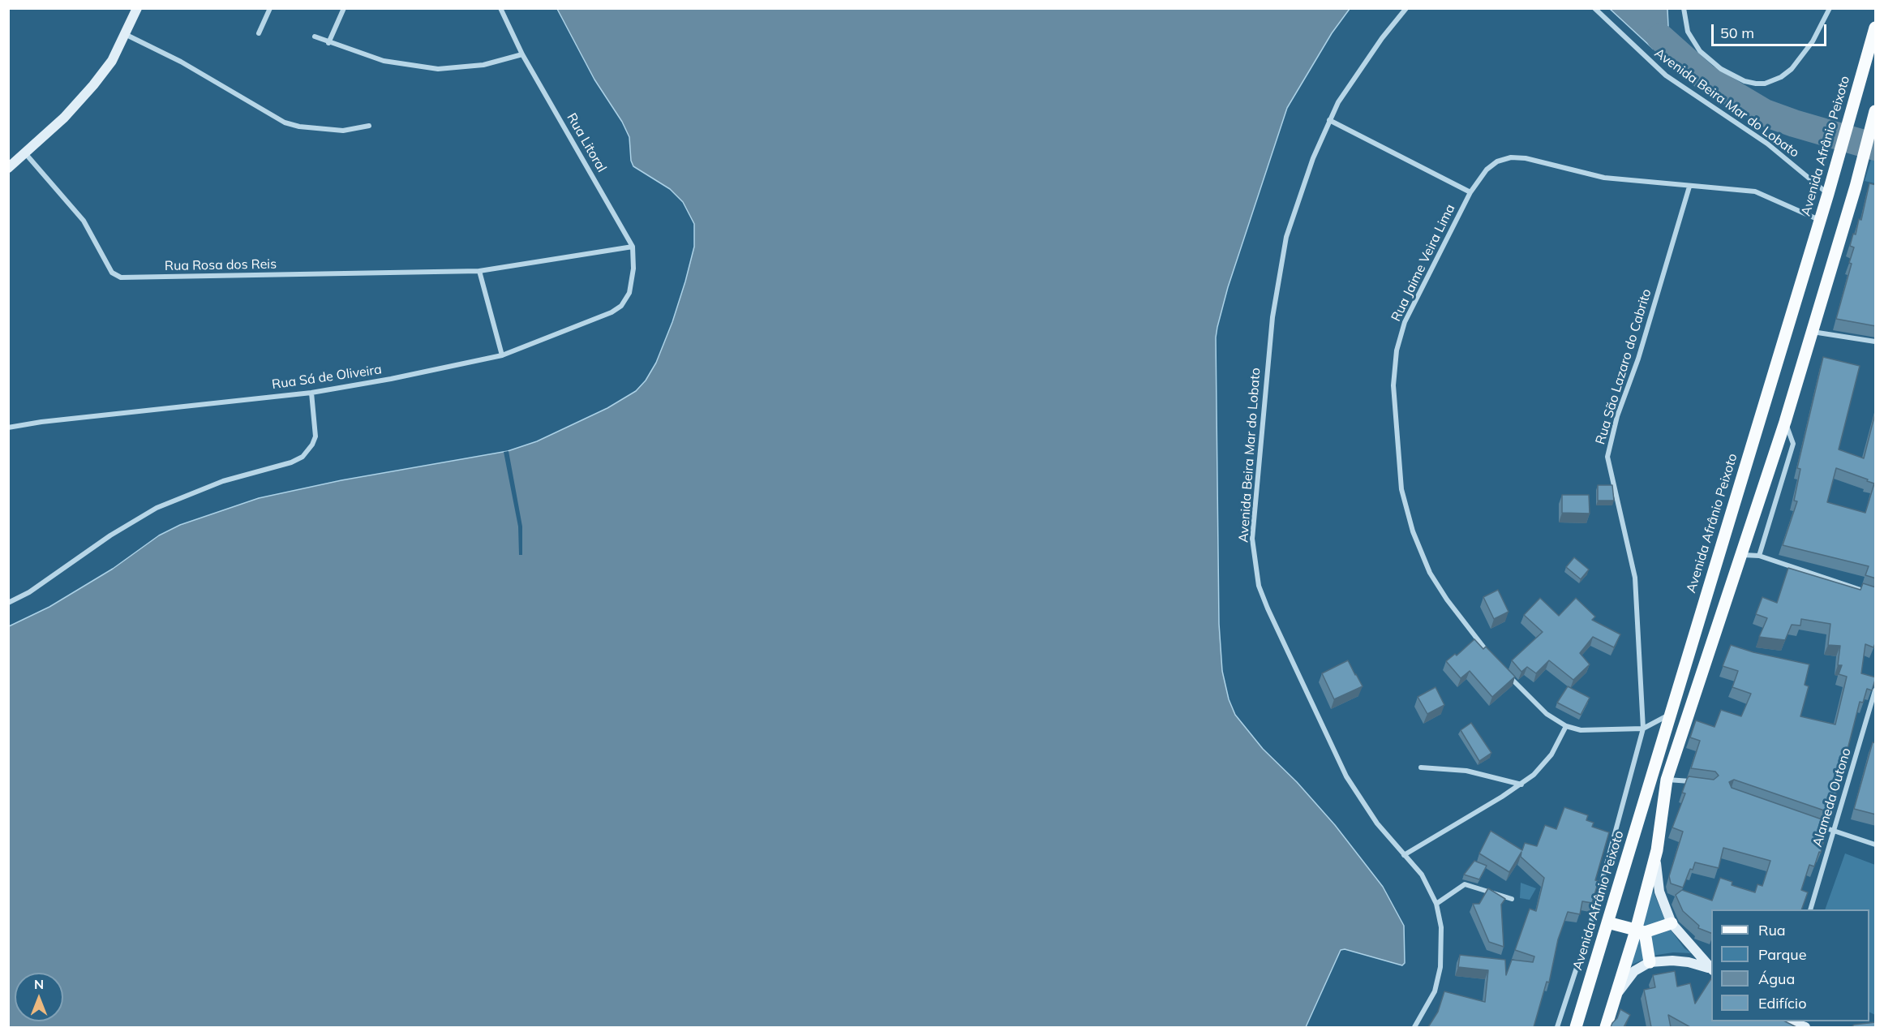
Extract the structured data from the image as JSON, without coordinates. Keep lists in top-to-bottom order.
{
  "streets": {
    "main road": ["Avenida Afrânio Peixoto"],
    "street": [
      "Avenida Beira Mar do Lobato",
      "Rua Litoral",
      "Rua Jaime Veira Lima",
      "Rua Rosa dos Reis",
      "Rua São Lazaro do Cabrito",
      "Rua Sá de Oliveira",
      "Alameda Outono"
    ]
  },
  "crossings": [
    ["Avenida Beira Mar do Lobato", "Avenida Afrânio Peixoto"],
    ["Rua Litoral", "Rua Rosa dos Reis"],
    ["Rua Litoral", "Rua Sá de Oliveira"],
    ["Avenida Afrânio Peixoto", "Rua Jaime Veira Lima"],
    ["Rua Jaime Veira Lima", "Rua São Lazaro do Cabrito"]
  ],
  "legend": [
    "Rua",
    "Parque",
    "Água",
    "Edifício"
  ],
  "scale_bar": "50 m",
  "north": "top"
}
